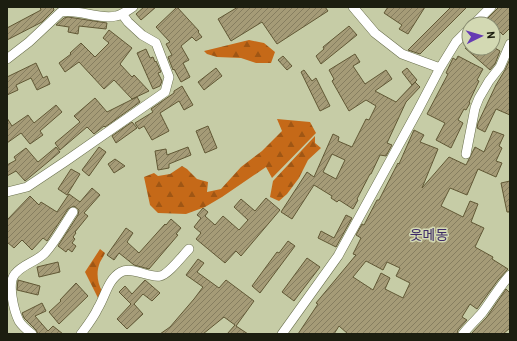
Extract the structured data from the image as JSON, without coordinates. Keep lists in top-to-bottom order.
{
  "districts": ["웃메동"],
  "north": "right"
}
